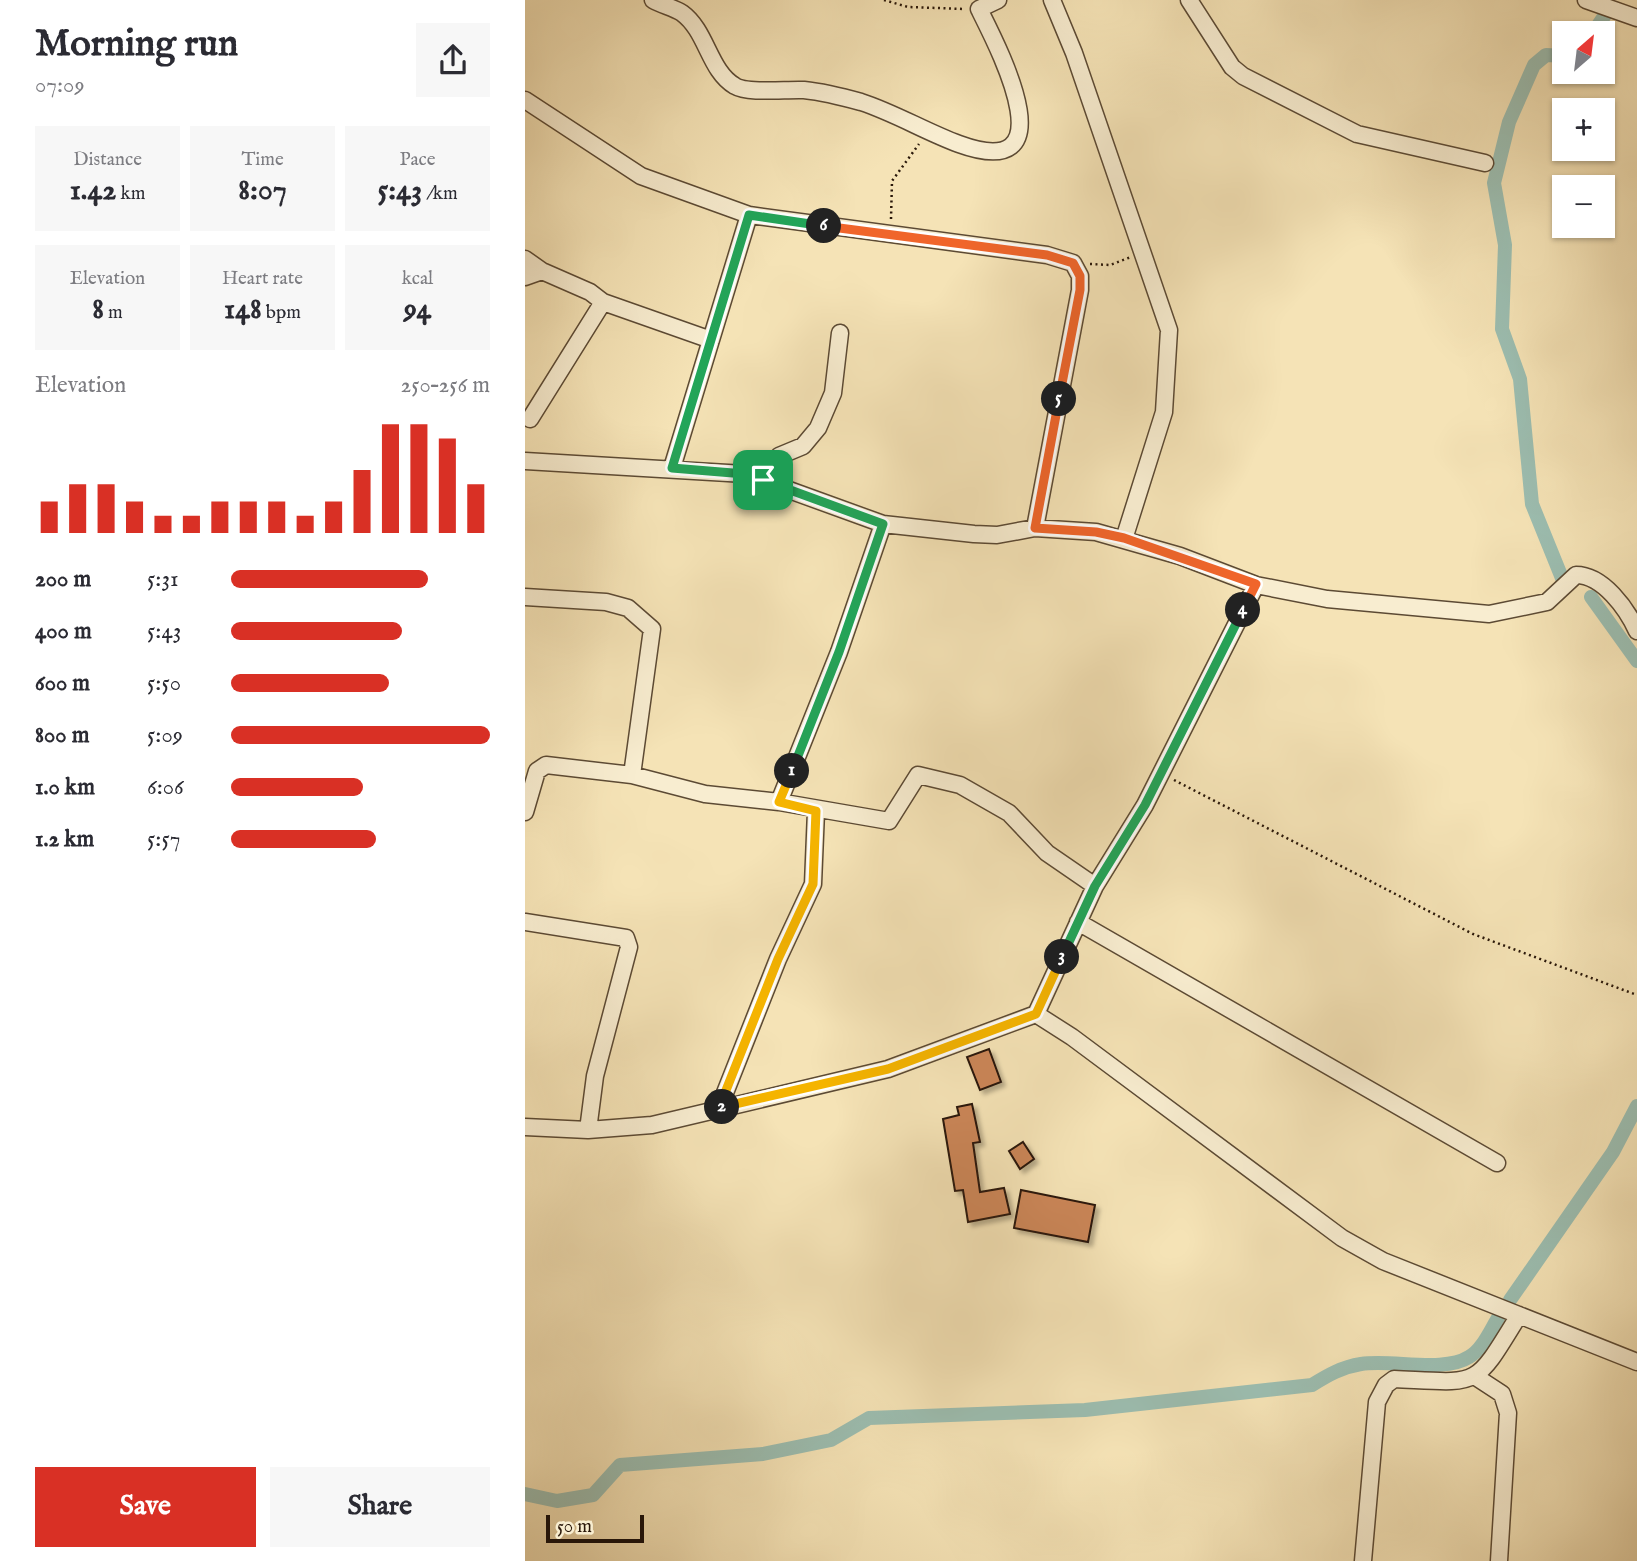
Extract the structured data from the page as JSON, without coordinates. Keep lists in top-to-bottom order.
{
  "scale_bar": "50 m",
  "north": "top right",
  "page": {
    "heading": ["Morning run", "07:09"],
    "map_buttons": ["+", "−"],
    "stats": [
      ["Distance", "1.42 km"],
      ["Time", "8:07"],
      ["Pace", "5:43 /km"],
      ["Elevation", "8 m"],
      ["Heart rate", "148 bpm"],
      ["kcal", "94"]
    ],
    "pins": [
      "6",
      "5",
      "4",
      "1",
      "3",
      "2"
    ],
    "chart": ["Elevation", "250–256 m"],
    "list": [
      {
        "name": "200 m",
        "note": "5:31"
      },
      {
        "name": "400 m",
        "note": "5:43"
      },
      {
        "name": "600 m",
        "note": "5:50"
      },
      {
        "name": "800 m",
        "note": "5:09"
      },
      {
        "name": "1.0 km",
        "note": "6:06"
      },
      {
        "name": "1.2 km",
        "note": "5:57"
      }
    ],
    "buttons": ["Save", "Share"],
    "scale": "50 m"
  }
}
